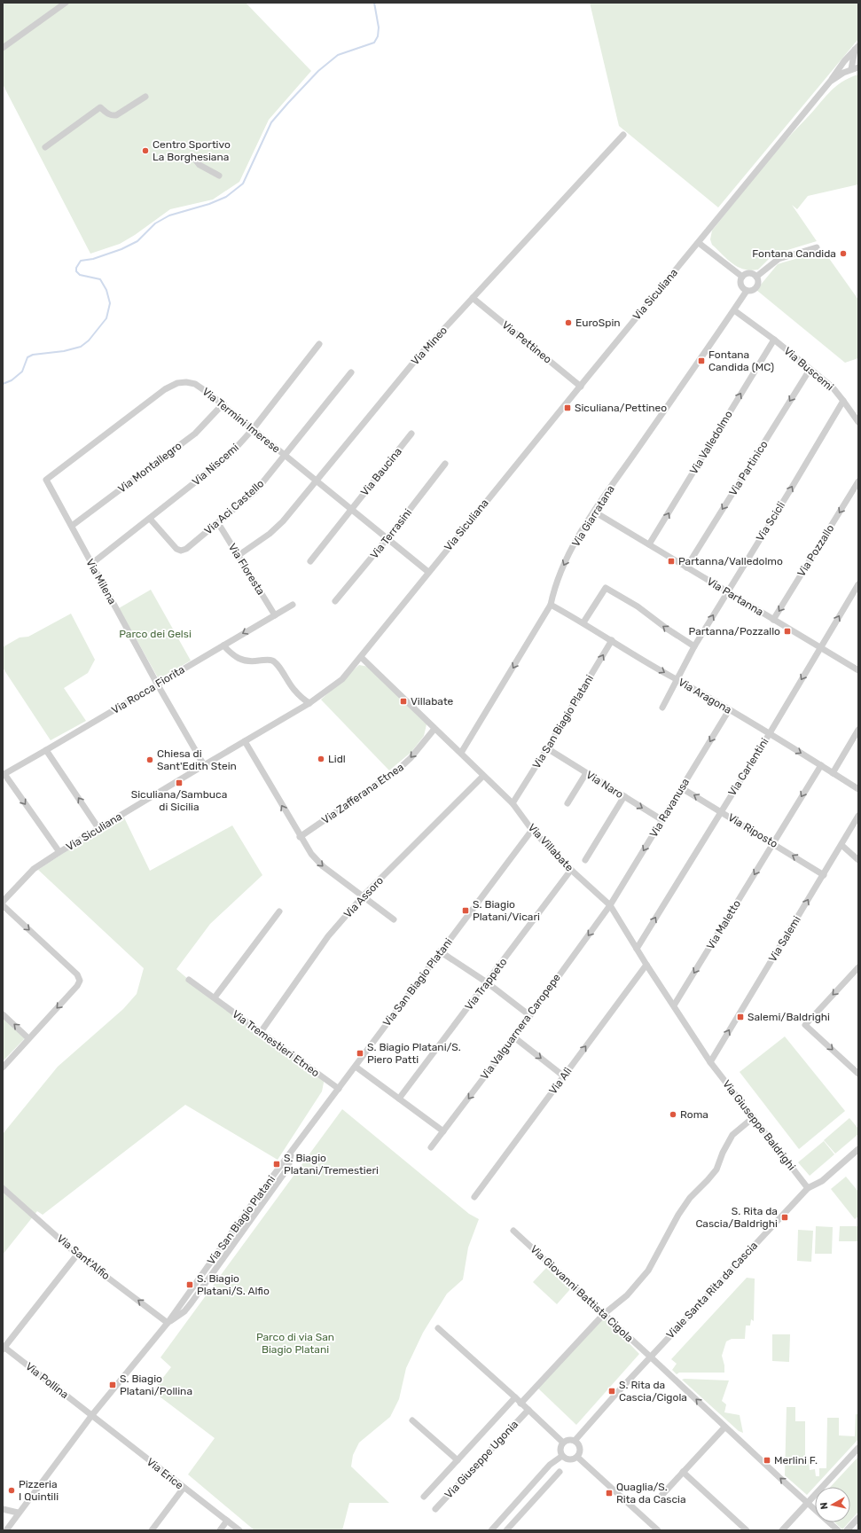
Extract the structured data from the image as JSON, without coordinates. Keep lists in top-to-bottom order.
{
  "streets": {
    "street": [
      "Via Siculiana",
      "Via Pettineo",
      "Via Mineo",
      "Via Buscemi",
      "Via Termini Imerese",
      "Via Valledolmo",
      "Via Niscemi",
      "Via Montallegro",
      "Via Partinico",
      "Via Baucina",
      "Via Aci Castello",
      "Via Giarratana",
      "Via Scicli",
      "Via Terrasini",
      "Via Pozzallo",
      "Via Floresta",
      "Via Milena",
      "Via Partanna",
      "Via Rocca Fiorita",
      "Via Aragona",
      "Via San Biagio Platani",
      "Via Carlentini",
      "Via Naro",
      "Via Zafferana Etnea",
      "Via Ravanusa",
      "Via Riposto",
      "Via Villabate",
      "Via Assoro",
      "Via Maletto",
      "Via Salemi",
      "Via Trappeto",
      "Via Valguarnera Caropepe",
      "Via Tremestieri Etneo",
      "Via Alì",
      "Via Giuseppe Baldrighi",
      "Via Sant'Alfio",
      "Viale Santa Rita da Cascia",
      "Via Giovanni Battista Cigola",
      "Via Pollina",
      "Via Giuseppe Ugonia",
      "Via Erice"
    ]
  },
  "crossings": [
    ["Via Siculiana", "Via Pettineo"],
    ["Via Siculiana", "Via Termini Imerese"],
    ["Via Siculiana", "Via Milena"],
    ["Via Siculiana", "Via Villabate"],
    ["Via Pettineo", "Via Mineo"],
    ["Via Mineo", "Via Termini Imerese"],
    ["Via Mineo", "Via Floresta"],
    ["Via Buscemi", "Via Valledolmo"],
    ["Via Buscemi", "Via Partinico"],
    ["Via Buscemi", "Via Giarratana"],
    ["Via Buscemi", "Via Scicli"],
    ["Via Termini Imerese", "Via Niscemi"],
    ["Via Termini Imerese", "Via Montallegro"],
    ["Via Termini Imerese", "Via Baucina"],
    ["Via Termini Imerese", "Via Aci Castello"],
    ["Via Termini Imerese", "Via Terrasini"],
    ["Via Termini Imerese", "Via Milena"],
    ["Via Valledolmo", "Via Partanna"],
    ["Via Niscemi", "Via Aci Castello"],
    ["Via Niscemi", "Via Milena"],
    ["Via Montallegro", "Via Milena"],
    ["Via Partinico", "Via Partanna"],
    ["Via Aci Castello", "Via Floresta"],
    ["Via Giarratana", "Via Partanna"],
    ["Via Giarratana", "Via Aragona"],
    ["Via Giarratana", "Via Villabate"],
    ["Via Scicli", "Via Partanna"],
    ["Via Scicli", "Via Aragona"],
    ["Via Pozzallo", "Via Partanna"],
    ["Via Floresta", "Via Rocca Fiorita"],
    ["Via Milena", "Via Rocca Fiorita"],
    ["Via Partanna", "Via Carlentini"],
    ["Via Aragona", "Via San Biagio Platani"],
    ["Via Aragona", "Via Carlentini"],
    ["Via Aragona", "Via Ravanusa"],
    ["Via Aragona", "Via Maletto"],
    ["Via San Biagio Platani", "Via Naro"],
    ["Via San Biagio Platani", "Via Villabate"],
    ["Via San Biagio Platani", "Via Tremestieri Etneo"],
    ["Via San Biagio Platani", "Via Sant'Alfio"],
    ["Via San Biagio Platani", "Via Pollina"],
    ["Via San Biagio Platani", "Via Erice"],
    ["Via Carlentini", "Via Riposto"],
    ["Via Carlentini", "Via Villabate"],
    ["Via Naro", "Via Ravanusa"],
    ["Via Zafferana Etnea", "Via Villabate"],
    ["Via Ravanusa", "Via Riposto"],
    ["Via Ravanusa", "Via Villabate"],
    ["Via Ravanusa", "Via Valguarnera Caropepe"],
    ["Via Riposto", "Via Maletto"],
    ["Via Riposto", "Via Salemi"],
    ["Via Villabate", "Via Assoro"],
    ["Via Villabate", "Via Maletto"],
    ["Via Villabate", "Via Salemi"],
    ["Via Villabate", "Via Trappeto"],
    ["Via Villabate", "Via Valguarnera Caropepe"],
    ["Via Villabate", "Via Alì"],
    ["Via Villabate", "Via Giuseppe Baldrighi"],
    ["Via Assoro", "Via Tremestieri Etneo"],
    ["Via Salemi", "Via Giuseppe Baldrighi"],
    ["Via Giuseppe Baldrighi", "Viale Santa Rita da Cascia"],
    ["Viale Santa Rita da Cascia", "Via Giovanni Battista Cigola"],
    ["Via Pollina", "Via Erice"]
  ],
  "one_way": [
    "Via Valledolmo",
    "Via Partinico",
    "Via Giarratana",
    "Via Scicli",
    "Via Pozzallo",
    "Via Aragona",
    "Via Zafferana Etnea",
    "Via Riposto",
    "Via Maletto",
    "Via Salemi",
    "Via Valguarnera Caropepe",
    "Via Alì",
    "Via Sant'Alfio",
    "Via Giovanni Battista Cigola"
  ],
  "parks": ["Parco dei Gelsi", "Parco di via San Biagio Platani"],
  "places": {
    "other": [
      "Centro Sportivo La Borghesiana",
      "Fontana Candida",
      "EuroSpin",
      "Lidl",
      "Chiesa di Sant'Edith Stein",
      "Roma",
      "Pizzeria I Quintili"
    ],
    "transit": [
      "Fontana Candida (MC)",
      "Siculiana/Pettineo",
      "Partanna/Valledolmo",
      "Partanna/Pozzallo",
      "Villabate",
      "Siculiana/Sambuca di Sicilia",
      "S. Biagio Platani/Vicari",
      "Salemi/Baldrighi",
      "S. Biagio Platani/S. Piero Patti",
      "S. Biagio Platani/Tremestieri",
      "S. Rita da Cascia/Baldrighi",
      "S. Biagio Platani/S. Alfio",
      "S. Biagio Platani/Pollina",
      "S. Rita da Cascia/Cigola",
      "Merlini F.",
      "Quaglia/S. Rita da Cascia"
    ]
  },
  "north": "left"
}
